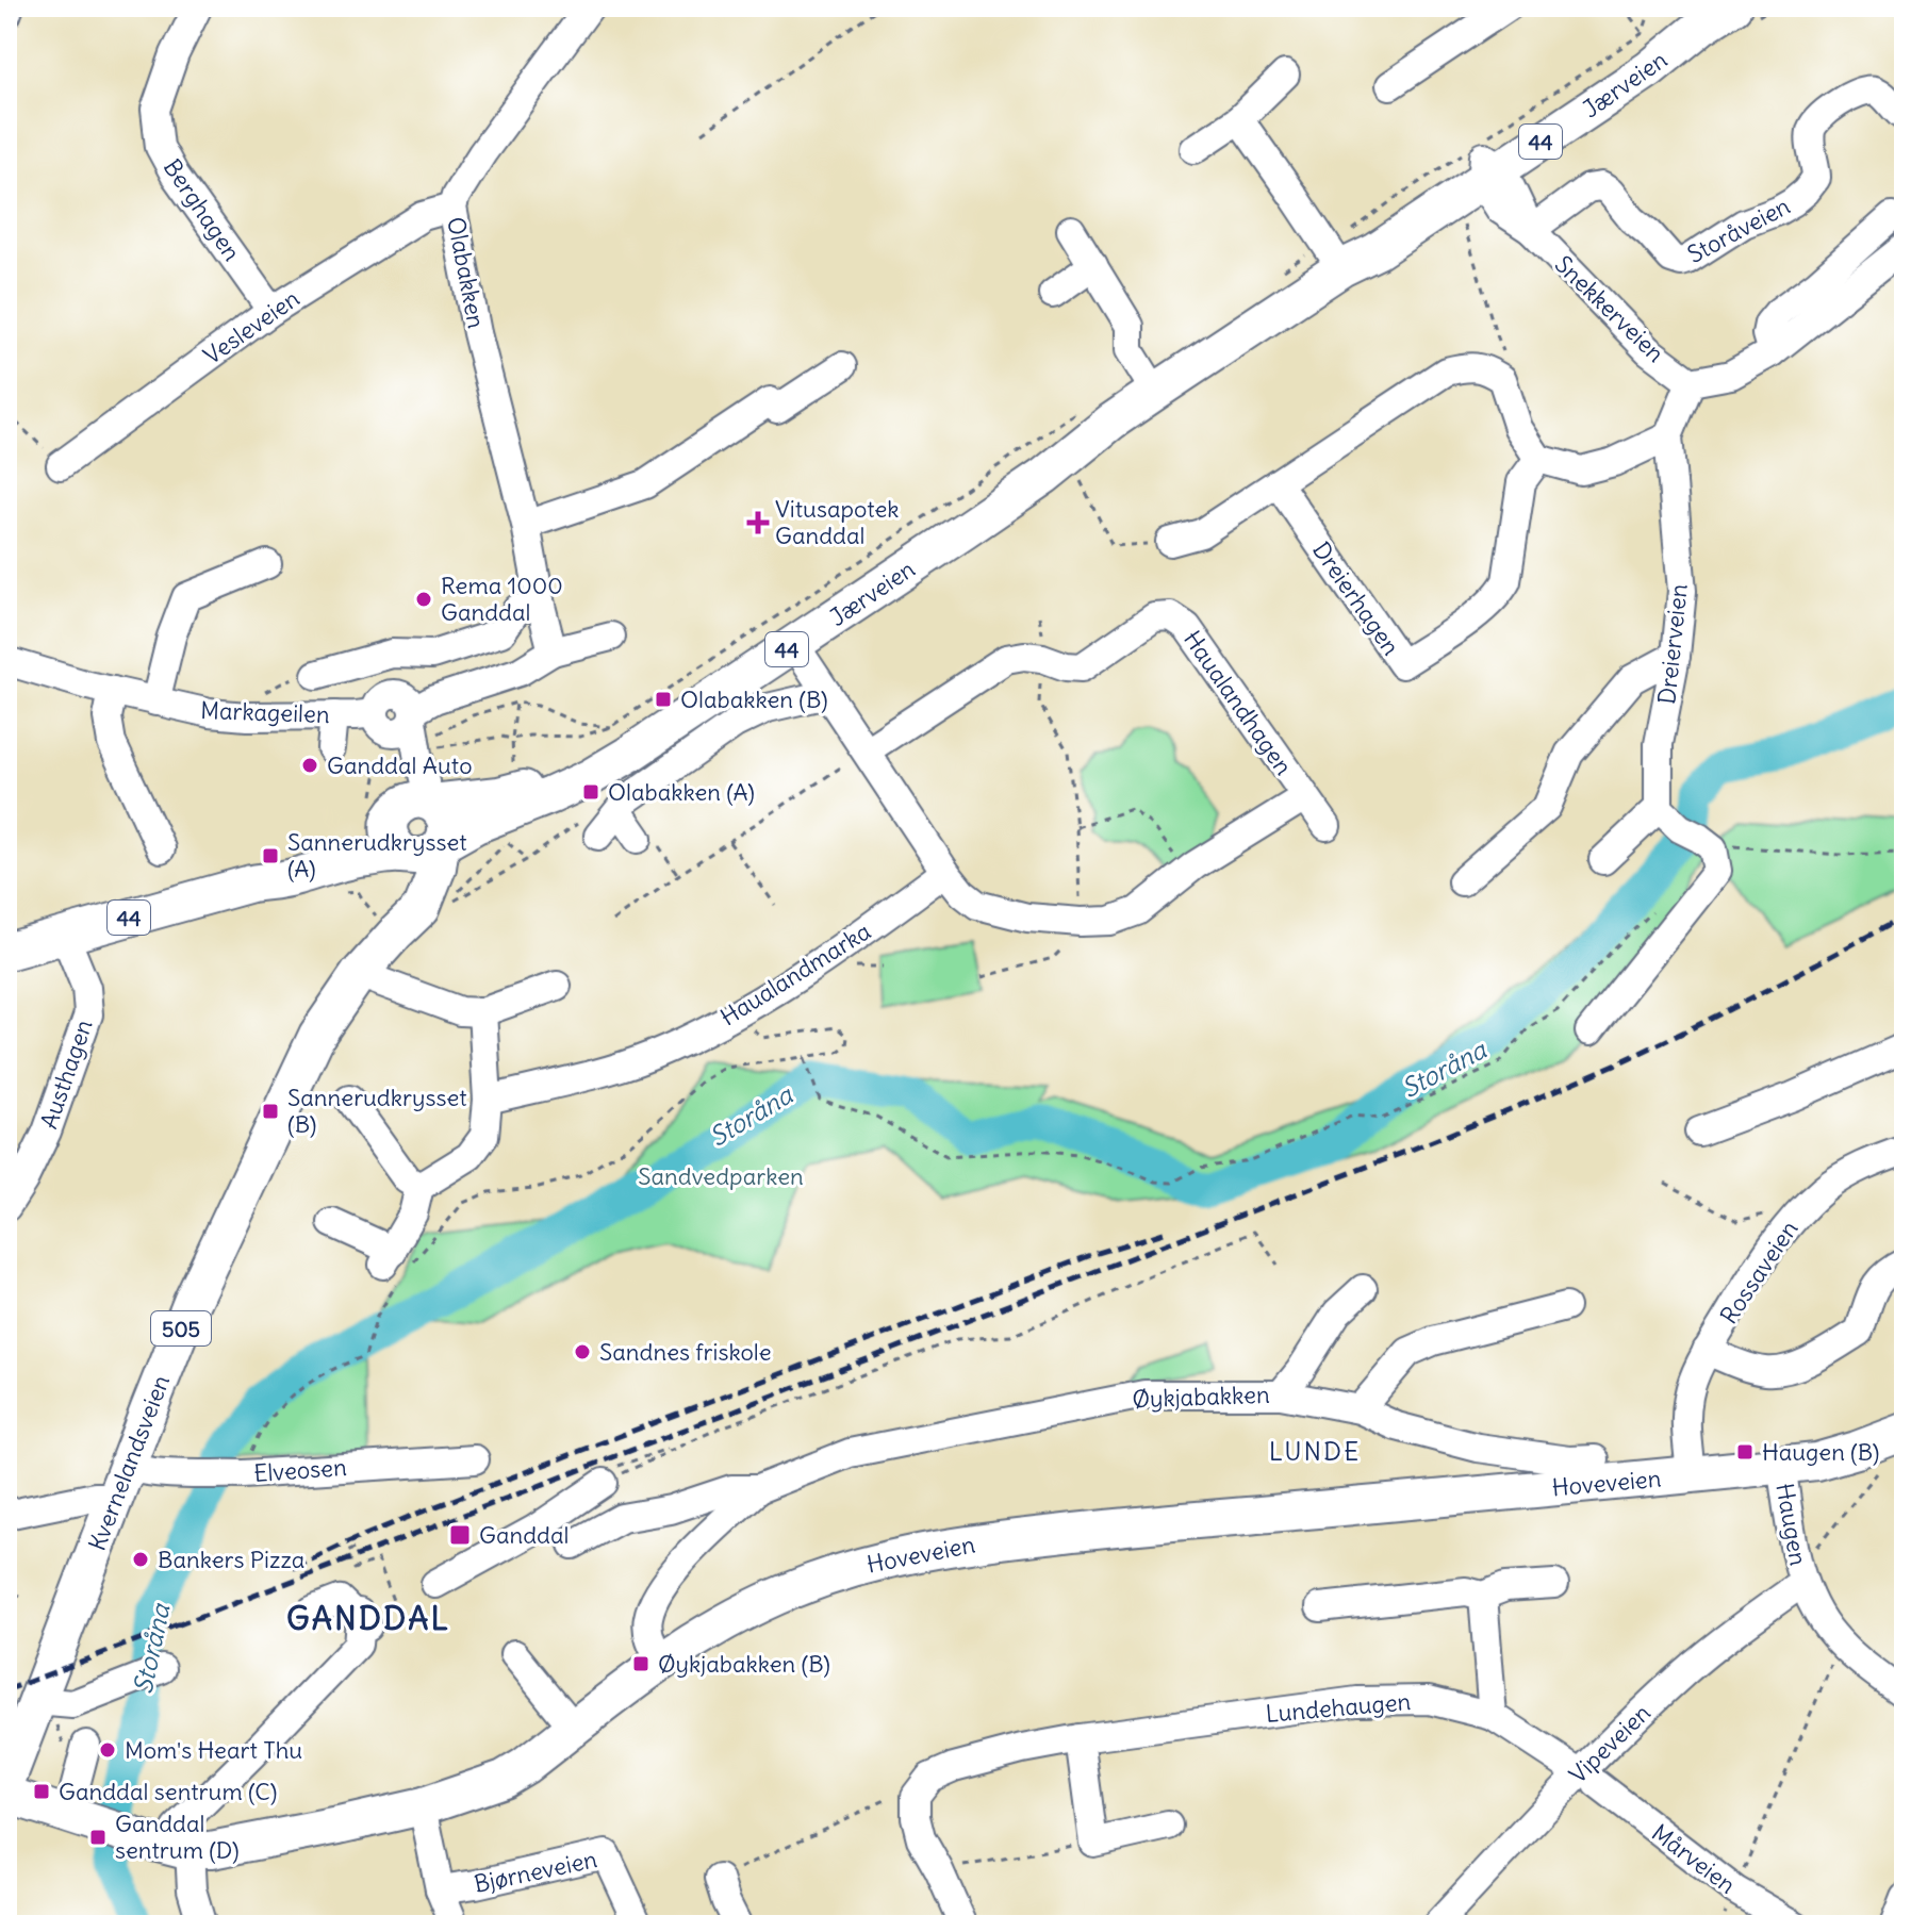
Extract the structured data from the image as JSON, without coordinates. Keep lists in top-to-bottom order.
{
  "streets": {
    "main road": [
      "Jærveien",
      "44",
      "505",
      "Kvernelandsveien",
      "Hoveveien"
    ],
    "street": [
      "Berghagen",
      "Storåveien",
      "Olabakken",
      "Snekkerveien",
      "Vesleveien",
      "Dreierhagen",
      "Dreierveien",
      "Haualandhagen",
      "Markageilen",
      "Haualandmarka",
      "Austhagen",
      "Rossaveien",
      "Øykjabakken",
      "Elveosen",
      "Haugen",
      "Lundehaugen",
      "Vipeveien",
      "Mårveien",
      "Bjørneveien"
    ]
  },
  "crossings": [
    ["Jærveien", "Snekkerveien"],
    ["Jærveien", "Austhagen"],
    ["Jærveien", "Kvernelandsveien"],
    ["Berghagen", "Vesleveien"],
    ["Storåveien", "Snekkerveien"],
    ["Olabakken", "Vesleveien"],
    ["Snekkerveien", "Dreierveien"],
    ["Rossaveien", "Hoveveien"],
    ["Øykjabakken", "Hoveveien"],
    ["Kvernelandsveien", "Elveosen"],
    ["Hoveveien", "Haugen"],
    ["Hoveveien", "Bjørneveien"],
    ["Haugen", "Vipeveien"],
    ["Lundehaugen", "Vipeveien"],
    ["Lundehaugen", "Mårveien"],
    ["Vipeveien", "Mårveien"]
  ],
  "districts": ["LUNDE", "GANDDAL"],
  "water": ["Storåna"],
  "parks": ["Sandvedparken"],
  "places": {
    "health": ["Vitusapotek Ganddal"],
    "other": [
      "Rema 1000 Ganddal",
      "Ganddal Auto",
      "Sandnes friskole",
      "Bankers Pizza",
      "Mom's Heart Thu"
    ],
    "transit": [
      "Olabakken (B)",
      "Olabakken (A)",
      "Sannerudkrysset (A)",
      "Sannerudkrysset (B)",
      "Haugen (B)",
      "Ganddal",
      "Øykjabakken (B)",
      "Ganddal sentrum (C)",
      "Ganddal sentrum (D)"
    ]
  }
}
